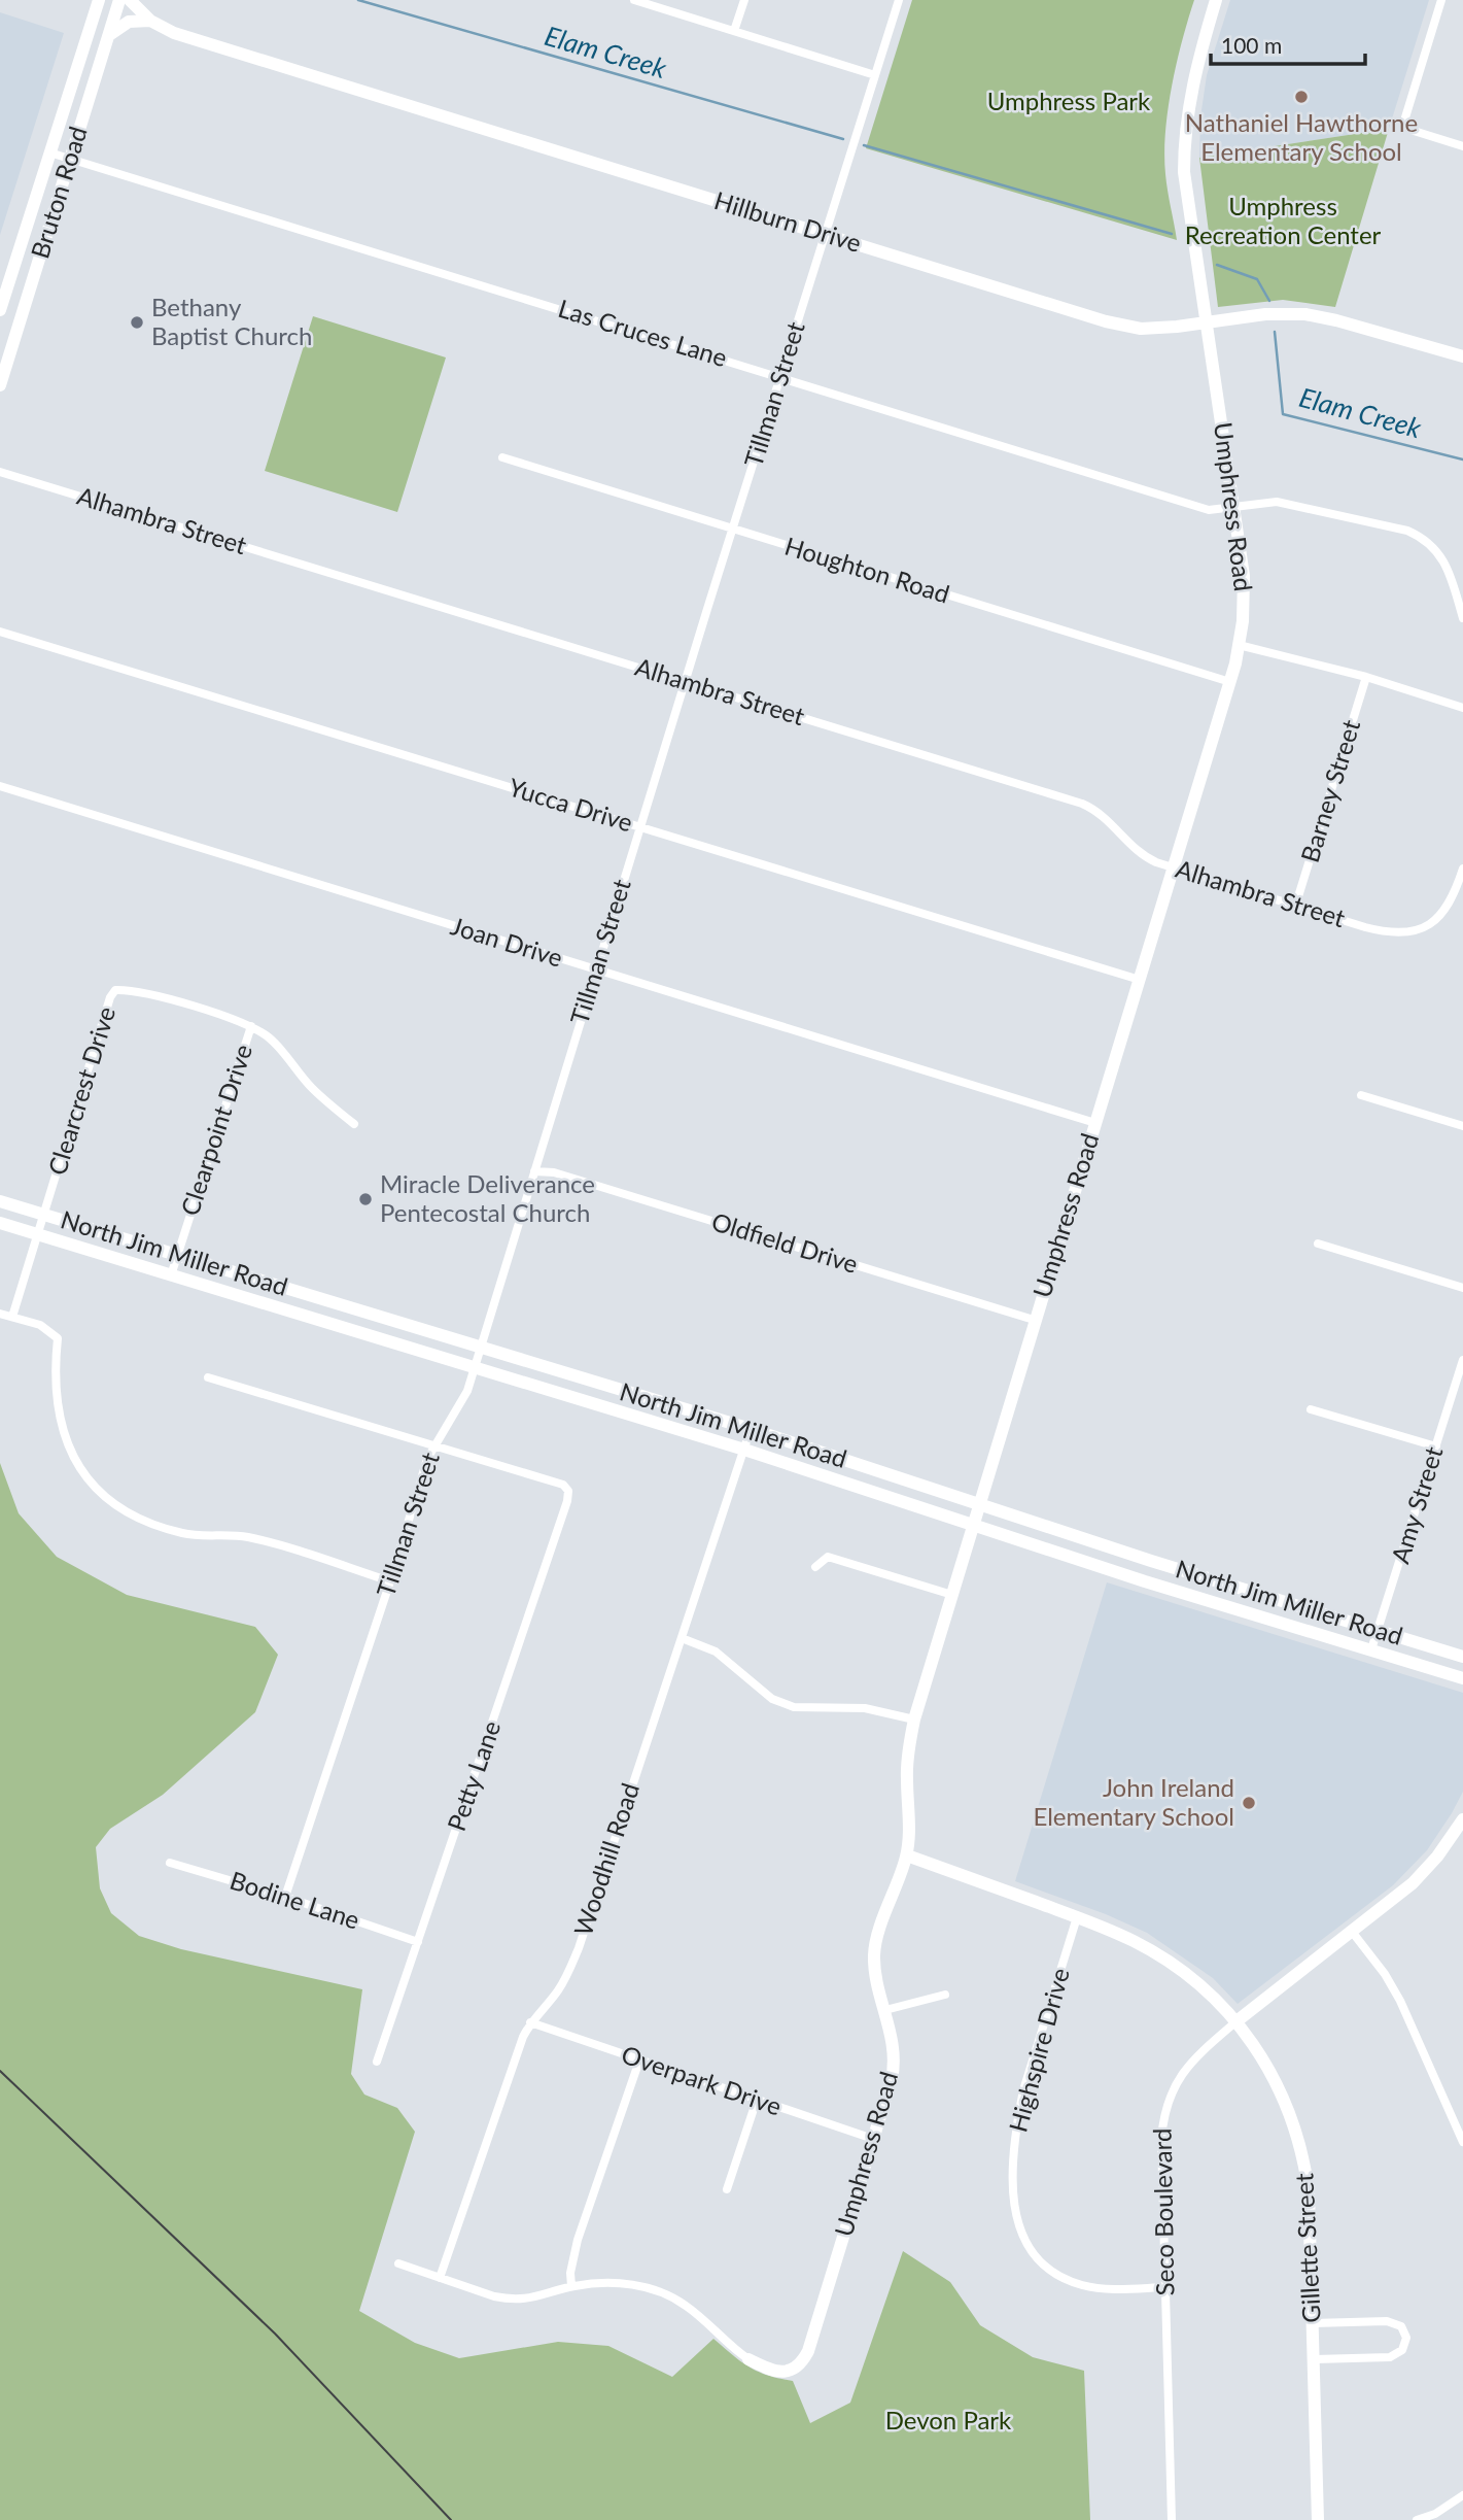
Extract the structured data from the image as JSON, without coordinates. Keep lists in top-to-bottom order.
{
  "streets": {
    "street": [
      "Bruton Road",
      "Hillburn Drive",
      "Las Cruces Lane",
      "Tillman Street",
      "Umphress Road",
      "Alhambra Street",
      "Houghton Road",
      "Barney Street",
      "Yucca Drive",
      "Joan Drive",
      "Clearcrest Drive",
      "Clearpoint Drive",
      "Oldfield Drive",
      "North Jim Miller Road",
      "Amy Street",
      "Petty Lane",
      "Woodhill Road",
      "Bodine Lane",
      "Highspire Drive",
      "Overpark Drive",
      "Seco Boulevard",
      "Gillette Street"
    ]
  },
  "crossings": [
    ["Bruton Road", "Las Cruces Lane"],
    ["Hillburn Drive", "Tillman Street"],
    ["Hillburn Drive", "Umphress Road"],
    ["Las Cruces Lane", "Tillman Street"],
    ["Las Cruces Lane", "Umphress Road"],
    ["Tillman Street", "Alhambra Street"],
    ["Tillman Street", "Houghton Road"],
    ["Tillman Street", "Yucca Drive"],
    ["Tillman Street", "Joan Drive"],
    ["Tillman Street", "Oldfield Drive"],
    ["Tillman Street", "North Jim Miller Road"],
    ["Tillman Street", "Petty Lane"],
    ["Tillman Street", "Bodine Lane"],
    ["Umphress Road", "Alhambra Street"],
    ["Umphress Road", "Houghton Road"],
    ["Umphress Road", "Yucca Drive"],
    ["Umphress Road", "Joan Drive"],
    ["Umphress Road", "Oldfield Drive"],
    ["Umphress Road", "North Jim Miller Road"],
    ["Umphress Road", "Overpark Drive"],
    ["Umphress Road", "Gillette Street"],
    ["Alhambra Street", "Barney Street"],
    ["Clearcrest Drive", "Clearpoint Drive"],
    ["Clearcrest Drive", "North Jim Miller Road"],
    ["Clearpoint Drive", "North Jim Miller Road"],
    ["North Jim Miller Road", "Amy Street"],
    ["North Jim Miller Road", "Woodhill Road"],
    ["Petty Lane", "Bodine Lane"],
    ["Woodhill Road", "Overpark Drive"],
    ["Highspire Drive", "Seco Boulevard"],
    ["Highspire Drive", "Gillette Street"],
    ["Seco Boulevard", "Gillette Street"]
  ],
  "water": ["Elam Creek"],
  "parks": ["Umphress Park", "Umphress Recreation Center", "Devon Park"],
  "places": [
    "Nathaniel Hawthorne Elementary School",
    "Bethany Baptist Church",
    "Miracle Deliverance Pentecostal Church",
    "John Ireland Elementary School"
  ],
  "scale_bar": "100 m"
}
